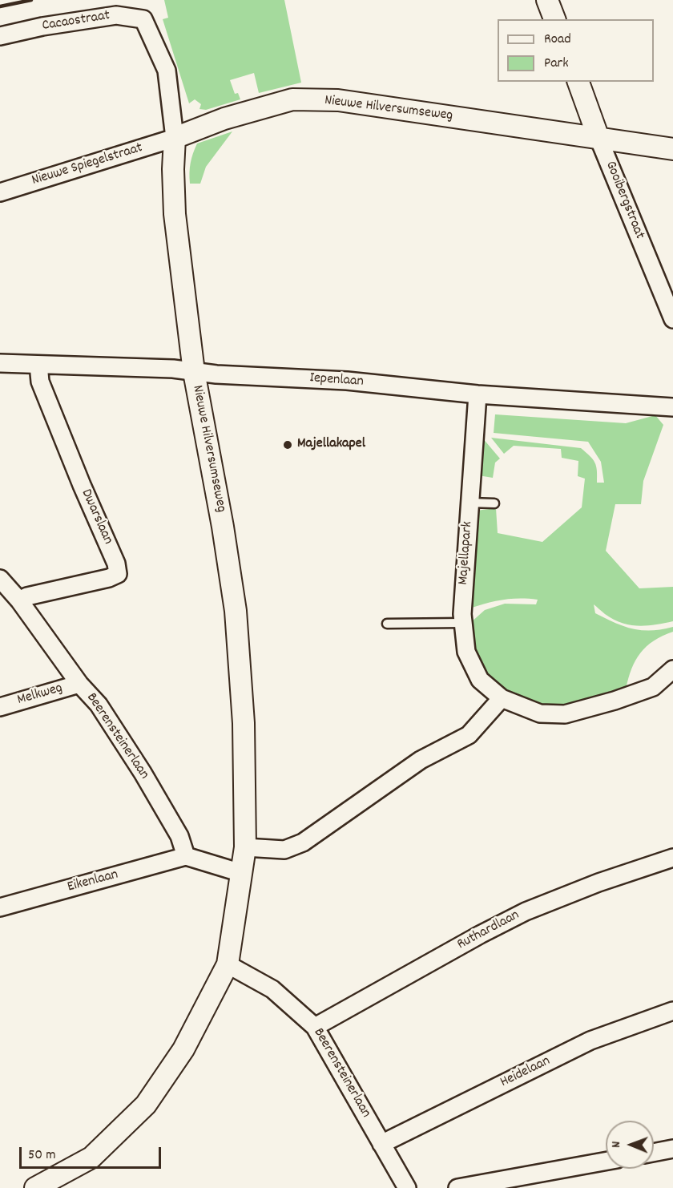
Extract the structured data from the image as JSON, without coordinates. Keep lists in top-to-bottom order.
{
  "streets": {
    "street": [
      "Cacaostraat",
      "Nieuwe Hilversumseweg",
      "Nieuwe Spiegelstraat",
      "Gooibergstraat",
      "Iepenlaan",
      "Dwarslaan",
      "Majellapark",
      "Melkweg",
      "Beerensteinerlaan",
      "Eikenlaan",
      "Ruthardlaan",
      "Heidelaan"
    ]
  },
  "crossings": [
    ["Cacaostraat", "Nieuwe Hilversumseweg"],
    ["Cacaostraat", "Nieuwe Spiegelstraat"],
    ["Nieuwe Hilversumseweg", "Nieuwe Spiegelstraat"],
    ["Nieuwe Hilversumseweg", "Gooibergstraat"],
    ["Nieuwe Hilversumseweg", "Iepenlaan"],
    ["Nieuwe Hilversumseweg", "Beerensteinerlaan"],
    ["Iepenlaan", "Dwarslaan"],
    ["Iepenlaan", "Majellapark"],
    ["Dwarslaan", "Beerensteinerlaan"],
    ["Melkweg", "Beerensteinerlaan"],
    ["Beerensteinerlaan", "Eikenlaan"],
    ["Beerensteinerlaan", "Ruthardlaan"],
    ["Beerensteinerlaan", "Heidelaan"]
  ],
  "places": ["Majellakapel"],
  "legend": ["Road", "Park"],
  "scale_bar": "50 m",
  "north": "left"
}
